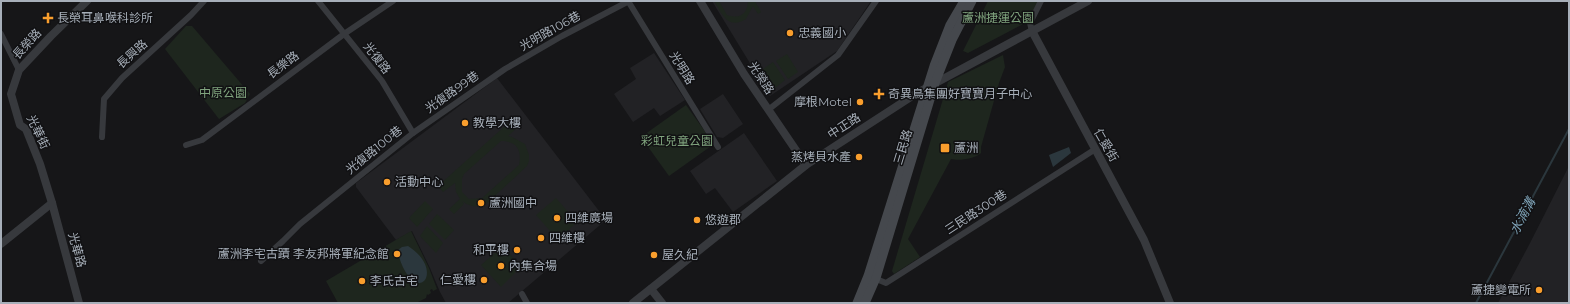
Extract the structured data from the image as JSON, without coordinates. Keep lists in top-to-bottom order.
{
  "streets": {
    "main road": ["三民路"],
    "street": [
      "光明路106巷",
      "長榮路",
      "長興路",
      "光復路",
      "長樂路",
      "光明路",
      "光榮路",
      "光復路99巷",
      "中正路",
      "光華街",
      "仁愛街",
      "光復路100巷",
      "三民路300巷",
      "光華路"
    ]
  },
  "crossings": [
    ["光明路106巷", "光明路"],
    ["光明路106巷", "光復路99巷"],
    ["長榮路", "光華街"],
    ["光復路", "長樂路"],
    ["光復路", "光復路99巷"],
    ["光復路", "光復路100巷"],
    ["光榮路", "中正路"],
    ["光復路99巷", "光復路100巷"],
    ["中正路", "仁愛街"],
    ["中正路", "三民路"],
    ["光華街", "光華路"],
    ["仁愛街", "三民路300巷"],
    ["三民路", "三民路300巷"]
  ],
  "water": ["水湳溝"],
  "parks": ["蘆洲捷運公園", "中原公園", "彩虹兒童公園"],
  "places": {
    "health": ["長榮耳鼻喉科診所", "奇異鳥集團好寶寶月子中心"],
    "other": [
      "忠義國小",
      "摩根Motel",
      "教學大樓",
      "蒸烤貝水產",
      "活動中心",
      "蘆洲國中",
      "四維廣場",
      "悠遊郡",
      "四維樓",
      "和平樓",
      "蘆洲李宅古蹟 李友邦將軍紀念館",
      "屋久紀",
      "內集合場",
      "仁愛樓",
      "李氏古宅",
      "蘆捷變電所"
    ],
    "transit": ["蘆洲"]
  }
}
